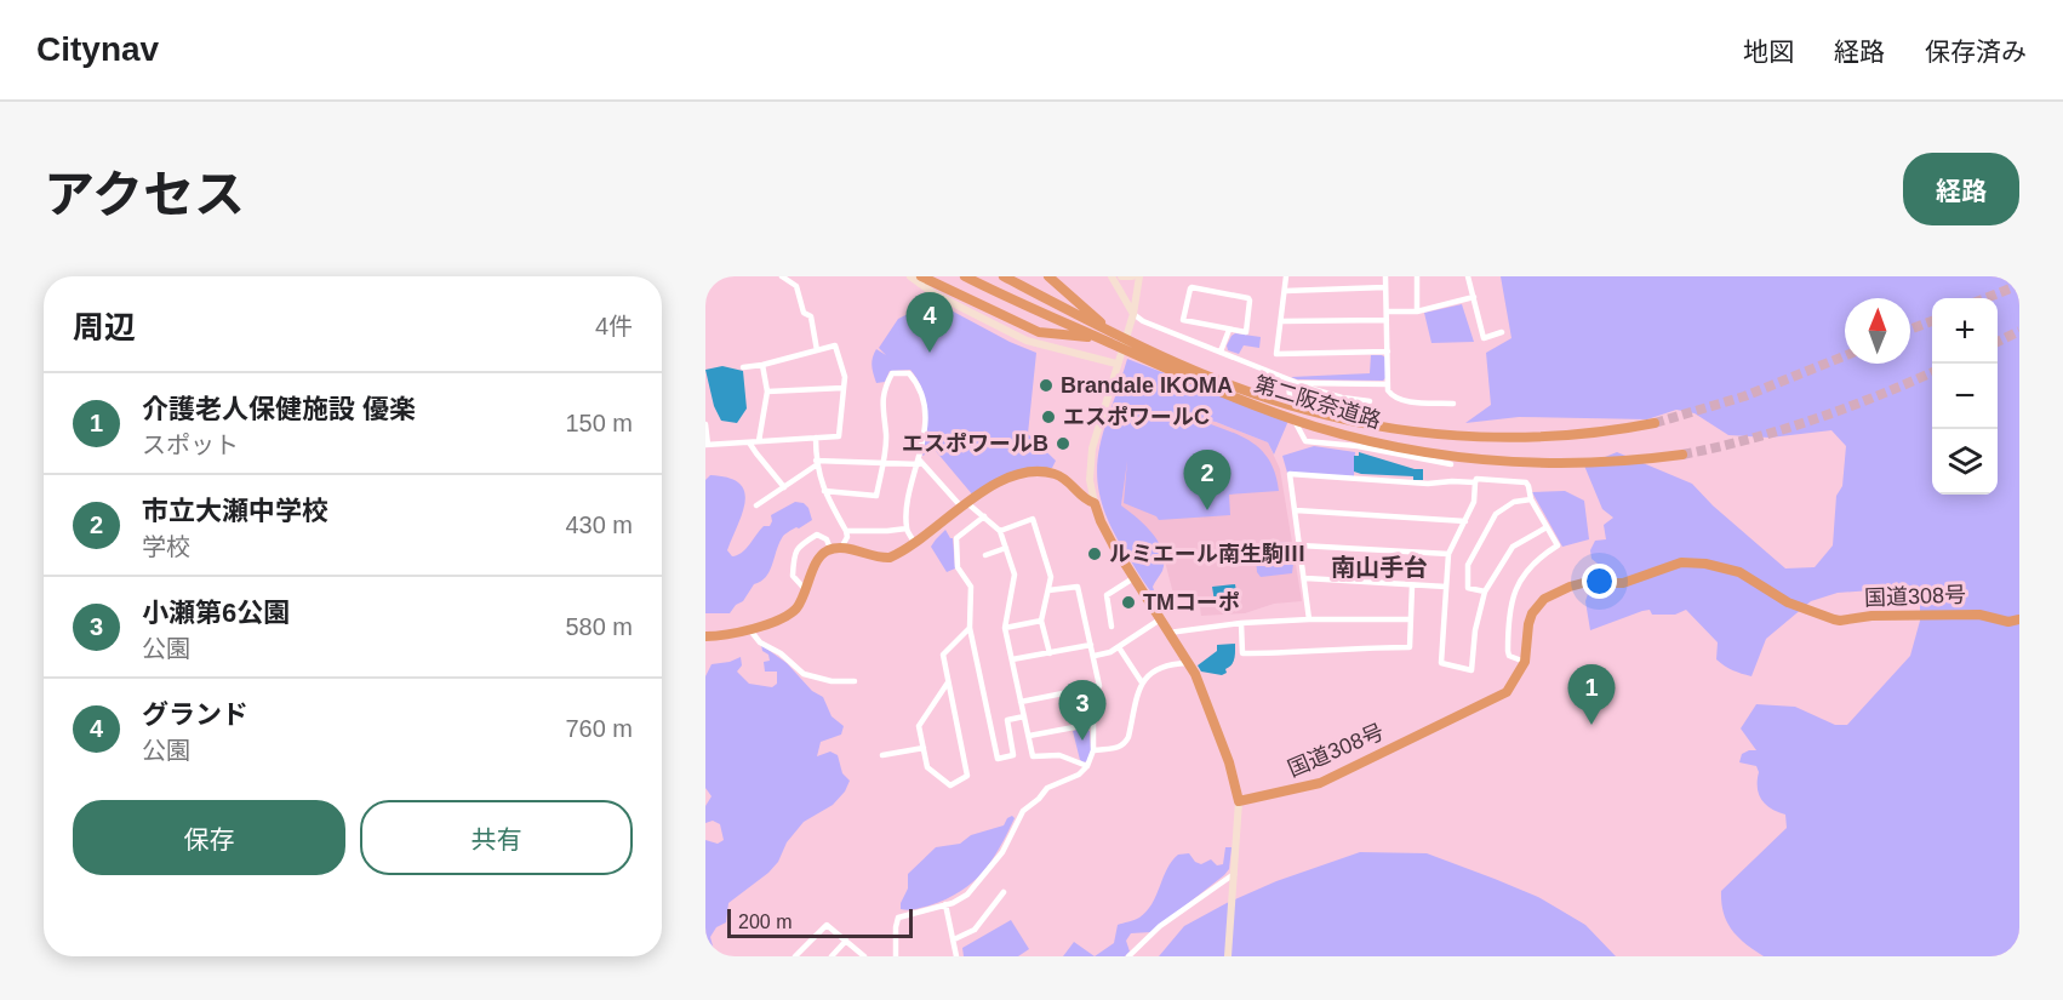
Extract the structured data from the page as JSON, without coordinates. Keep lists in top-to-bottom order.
{
  "streets": {
    "highway": ["第二阪奈道路", "国道308号"]
  },
  "districts": ["南山手台"],
  "places": [
    "Brandale IKOMA",
    "エスポワールC",
    "エスポワールB",
    "ルミエール南生駒Ⅲ",
    "TMコーポ"
  ],
  "scale_bar": "200 m",
  "north": "top",
  "page": {
    "header": "Citynav",
    "nav": ["地図", "経路", "保存済み"],
    "title": "アクセス",
    "buttons": [
      "経路",
      ["保存", "共有"]
    ],
    "heading": ["周辺", "4件"],
    "pins": [
      "4",
      "2",
      "1",
      "3"
    ],
    "map_buttons": ["+", "−"],
    "list": [
      {
        "mark": "1",
        "name": "介護老人保健施設 優楽",
        "note": "スポット",
        "value": "150 m"
      },
      {
        "mark": "2",
        "name": "市立大瀬中学校",
        "note": "学校",
        "value": "430 m"
      },
      {
        "mark": "3",
        "name": "小瀬第6公園",
        "note": "公園",
        "value": "580 m"
      },
      {
        "mark": "4",
        "name": "グランド",
        "note": "公園",
        "value": "760 m"
      }
    ],
    "scale": "200 m"
  }
}
